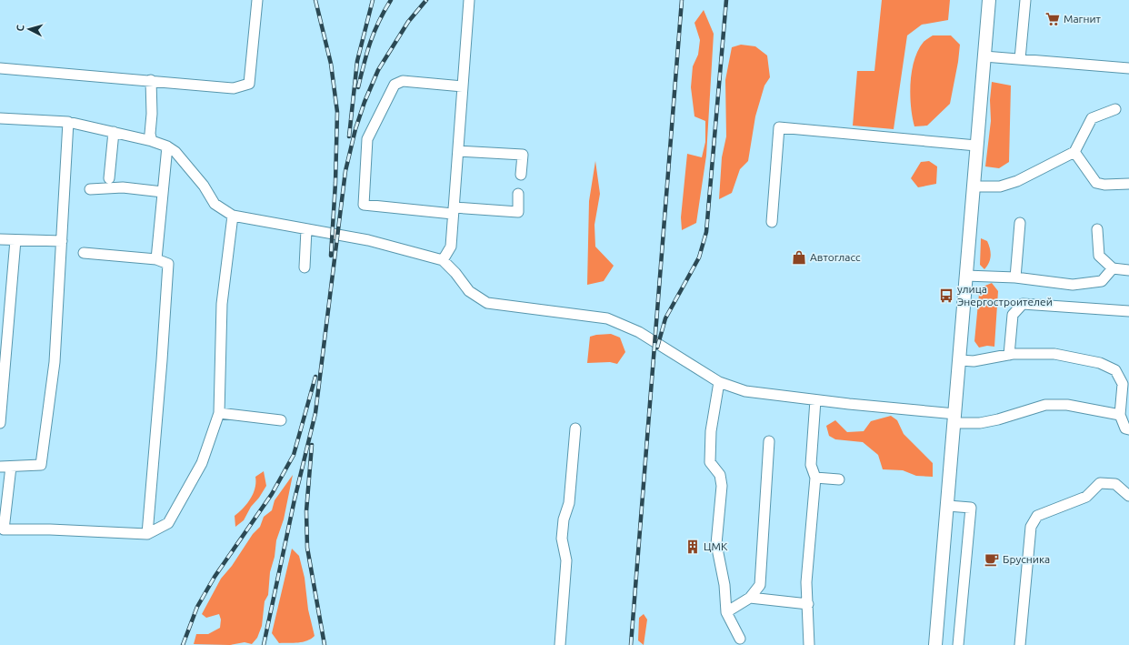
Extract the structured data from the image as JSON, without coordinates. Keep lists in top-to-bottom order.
{
  "places": {
    "supermarket": ["Магнит"],
    "shop": ["Автогласс"],
    "bus stop": ["улица Энергостроителей"],
    "building": ["ЦМК"],
    "cafe": ["Брусника"]
  },
  "north": "left"
}
